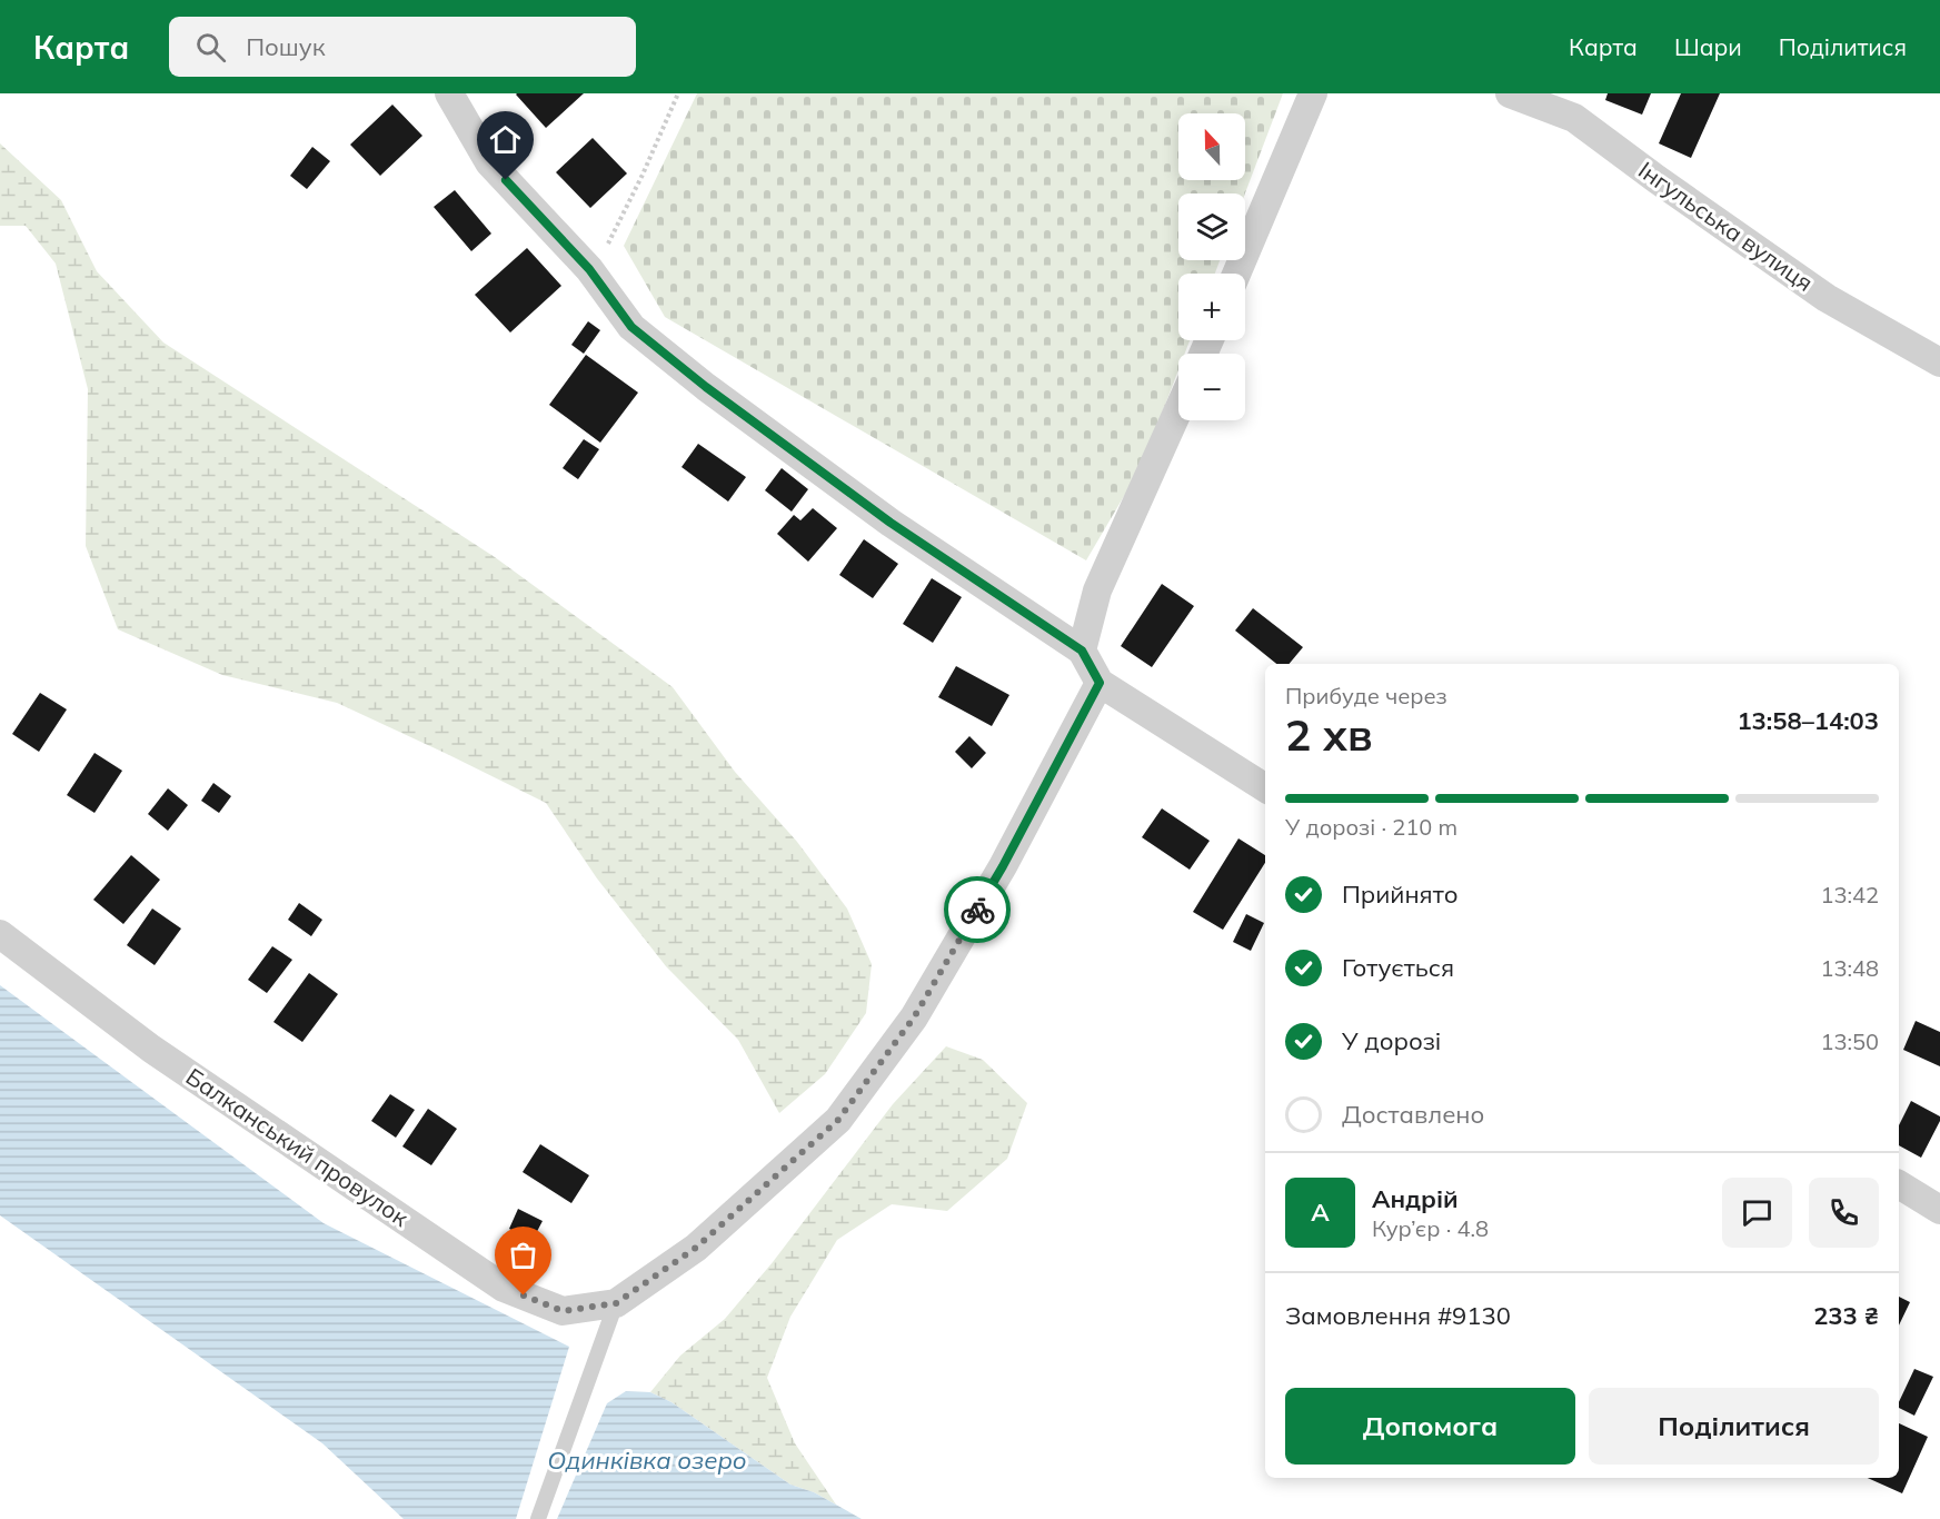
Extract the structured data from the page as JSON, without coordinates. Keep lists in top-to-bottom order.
{
  "streets": {
    "street": ["Інгульська вулиця", "Балканський провулок"]
  },
  "water": ["Одинківка озеро"],
  "north": "top",
  "page": {
    "header": "Карта",
    "search": "Пошук",
    "nav": ["Карта", "Шари", "Поділитися"],
    "map_buttons": ["+", "−"],
    "heading": ["2 хв", "Прибуде через", "13:58–14:03"],
    "panel": [
      "Андрій",
      "Кур’єр · 4.8",
      "Замовлення #9130",
      "233 ₴"
    ],
    "bar": "У дорозі · 210 m",
    "list": [
      ["Прийнято", "13:42"],
      ["Готується", "13:48"],
      ["У дорозі", "13:50"],
      "Доставлено"
    ],
    "round": "А",
    "buttons": ["Допомога", "Поділитися"]
  }
}
